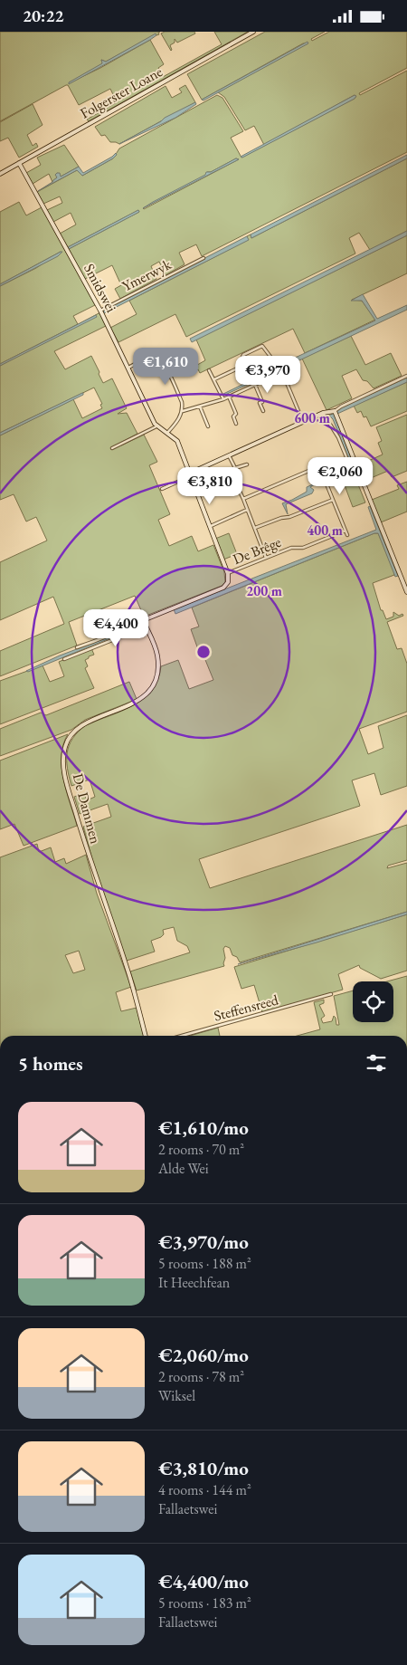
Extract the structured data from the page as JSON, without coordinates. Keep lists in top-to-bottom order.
{
  "streets": {
    "street": [
      "Folgerster Loane",
      "Ymerwyk",
      "Smidswei",
      "De Brêge",
      "De Dammen",
      "Steffensreed"
    ]
  },
  "crossings": [
    ["Folgerster Loane", "Smidswei"],
    ["Ymerwyk", "Smidswei"]
  ],
  "page": {
    "status": "20:22",
    "price": [
      "€1,610",
      "€3,970",
      "€2,060",
      "€3,810",
      "€4,400"
    ],
    "heading": "5 homes",
    "list": [
      {
        "name": "€1,610/mo",
        "note": "2 rooms · 70 m² · Alde Wei"
      },
      {
        "name": "€3,970/mo",
        "note": "5 rooms · 188 m² · It Heechfean"
      },
      {
        "name": "€2,060/mo",
        "note": "2 rooms · 78 m² · Wiksel"
      },
      {
        "name": "€3,810/mo",
        "note": "4 rooms · 144 m² · Fallaetswei"
      },
      {
        "name": "€4,400/mo",
        "note": "5 rooms · 183 m² · Fallaetswei"
      }
    ]
  },
  "rings": ["600 m", "400 m", "200 m"]
}
